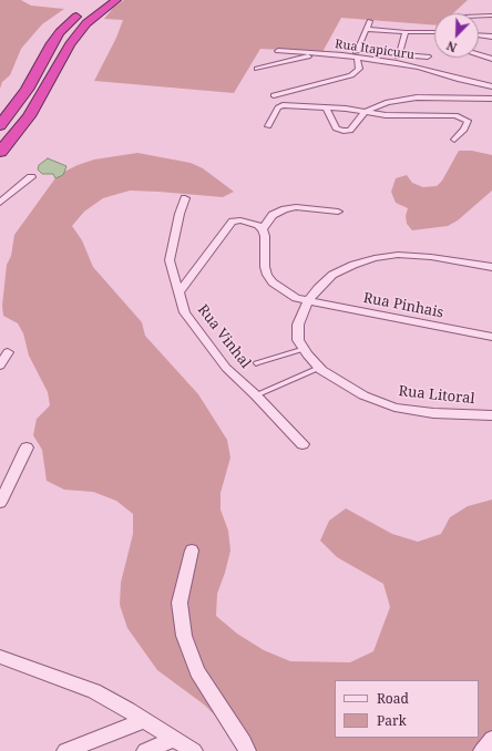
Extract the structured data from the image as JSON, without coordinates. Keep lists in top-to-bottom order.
{
  "streets": {
    "street": [
      "Rua Itapicuru",
      "Rua Pinhais",
      "Rua Vinhal",
      "Rua Litoral"
    ]
  },
  "crossings": [
    ["Rua Pinhais", "Rua Litoral"]
  ],
  "legend": ["Road", "Park"],
  "north": "bottom left"
}
